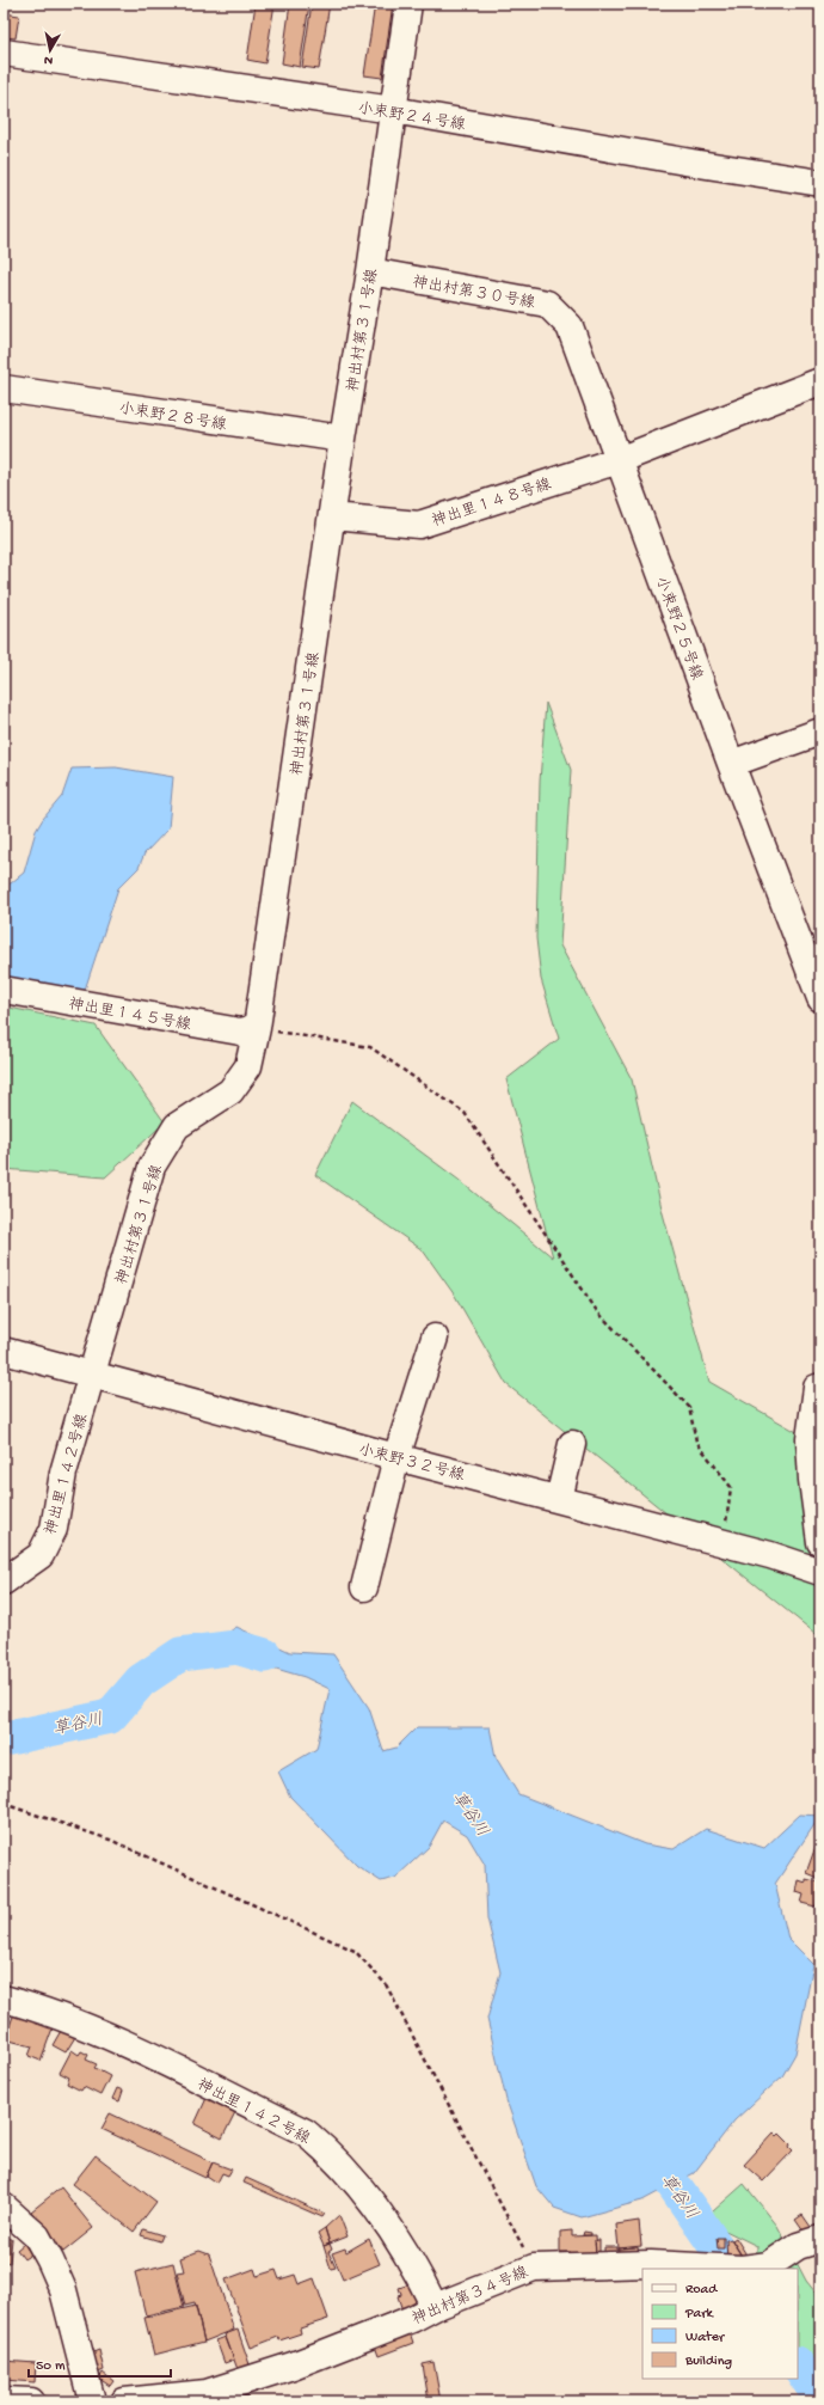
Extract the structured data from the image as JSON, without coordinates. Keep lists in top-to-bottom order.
{
  "streets": {
    "street": [
      "小束野２４号線",
      "神出村第３０号線",
      "神出村第３１号線",
      "小束野２８号線",
      "神出里１４８号線",
      "小束野２５号線",
      "神出里１４５号線",
      "小束野３２号線",
      "神出里１４２号線",
      "神出村第３４号線"
    ]
  },
  "crossings": [
    ["小束野２４号線", "神出村第３１号線"],
    ["神出村第３０号線", "神出村第３１号線"],
    ["神出村第３０号線", "神出里１４８号線"],
    ["神出村第３０号線", "小束野２５号線"],
    ["神出村第３１号線", "小束野２８号線"],
    ["神出村第３１号線", "神出里１４８号線"],
    ["神出村第３１号線", "神出里１４５号線"],
    ["神出村第３１号線", "小束野３２号線"],
    ["神出村第３１号線", "神出里１４２号線"],
    ["神出里１４８号線", "小束野２５号線"],
    ["小束野３２号線", "神出里１４２号線"],
    ["神出里１４２号線", "神出村第３４号線"]
  ],
  "water": ["草谷川"],
  "legend": [
    "Road",
    "Park",
    "Water",
    "Building"
  ],
  "scale_bar": "50 m",
  "north": "bottom"
}
